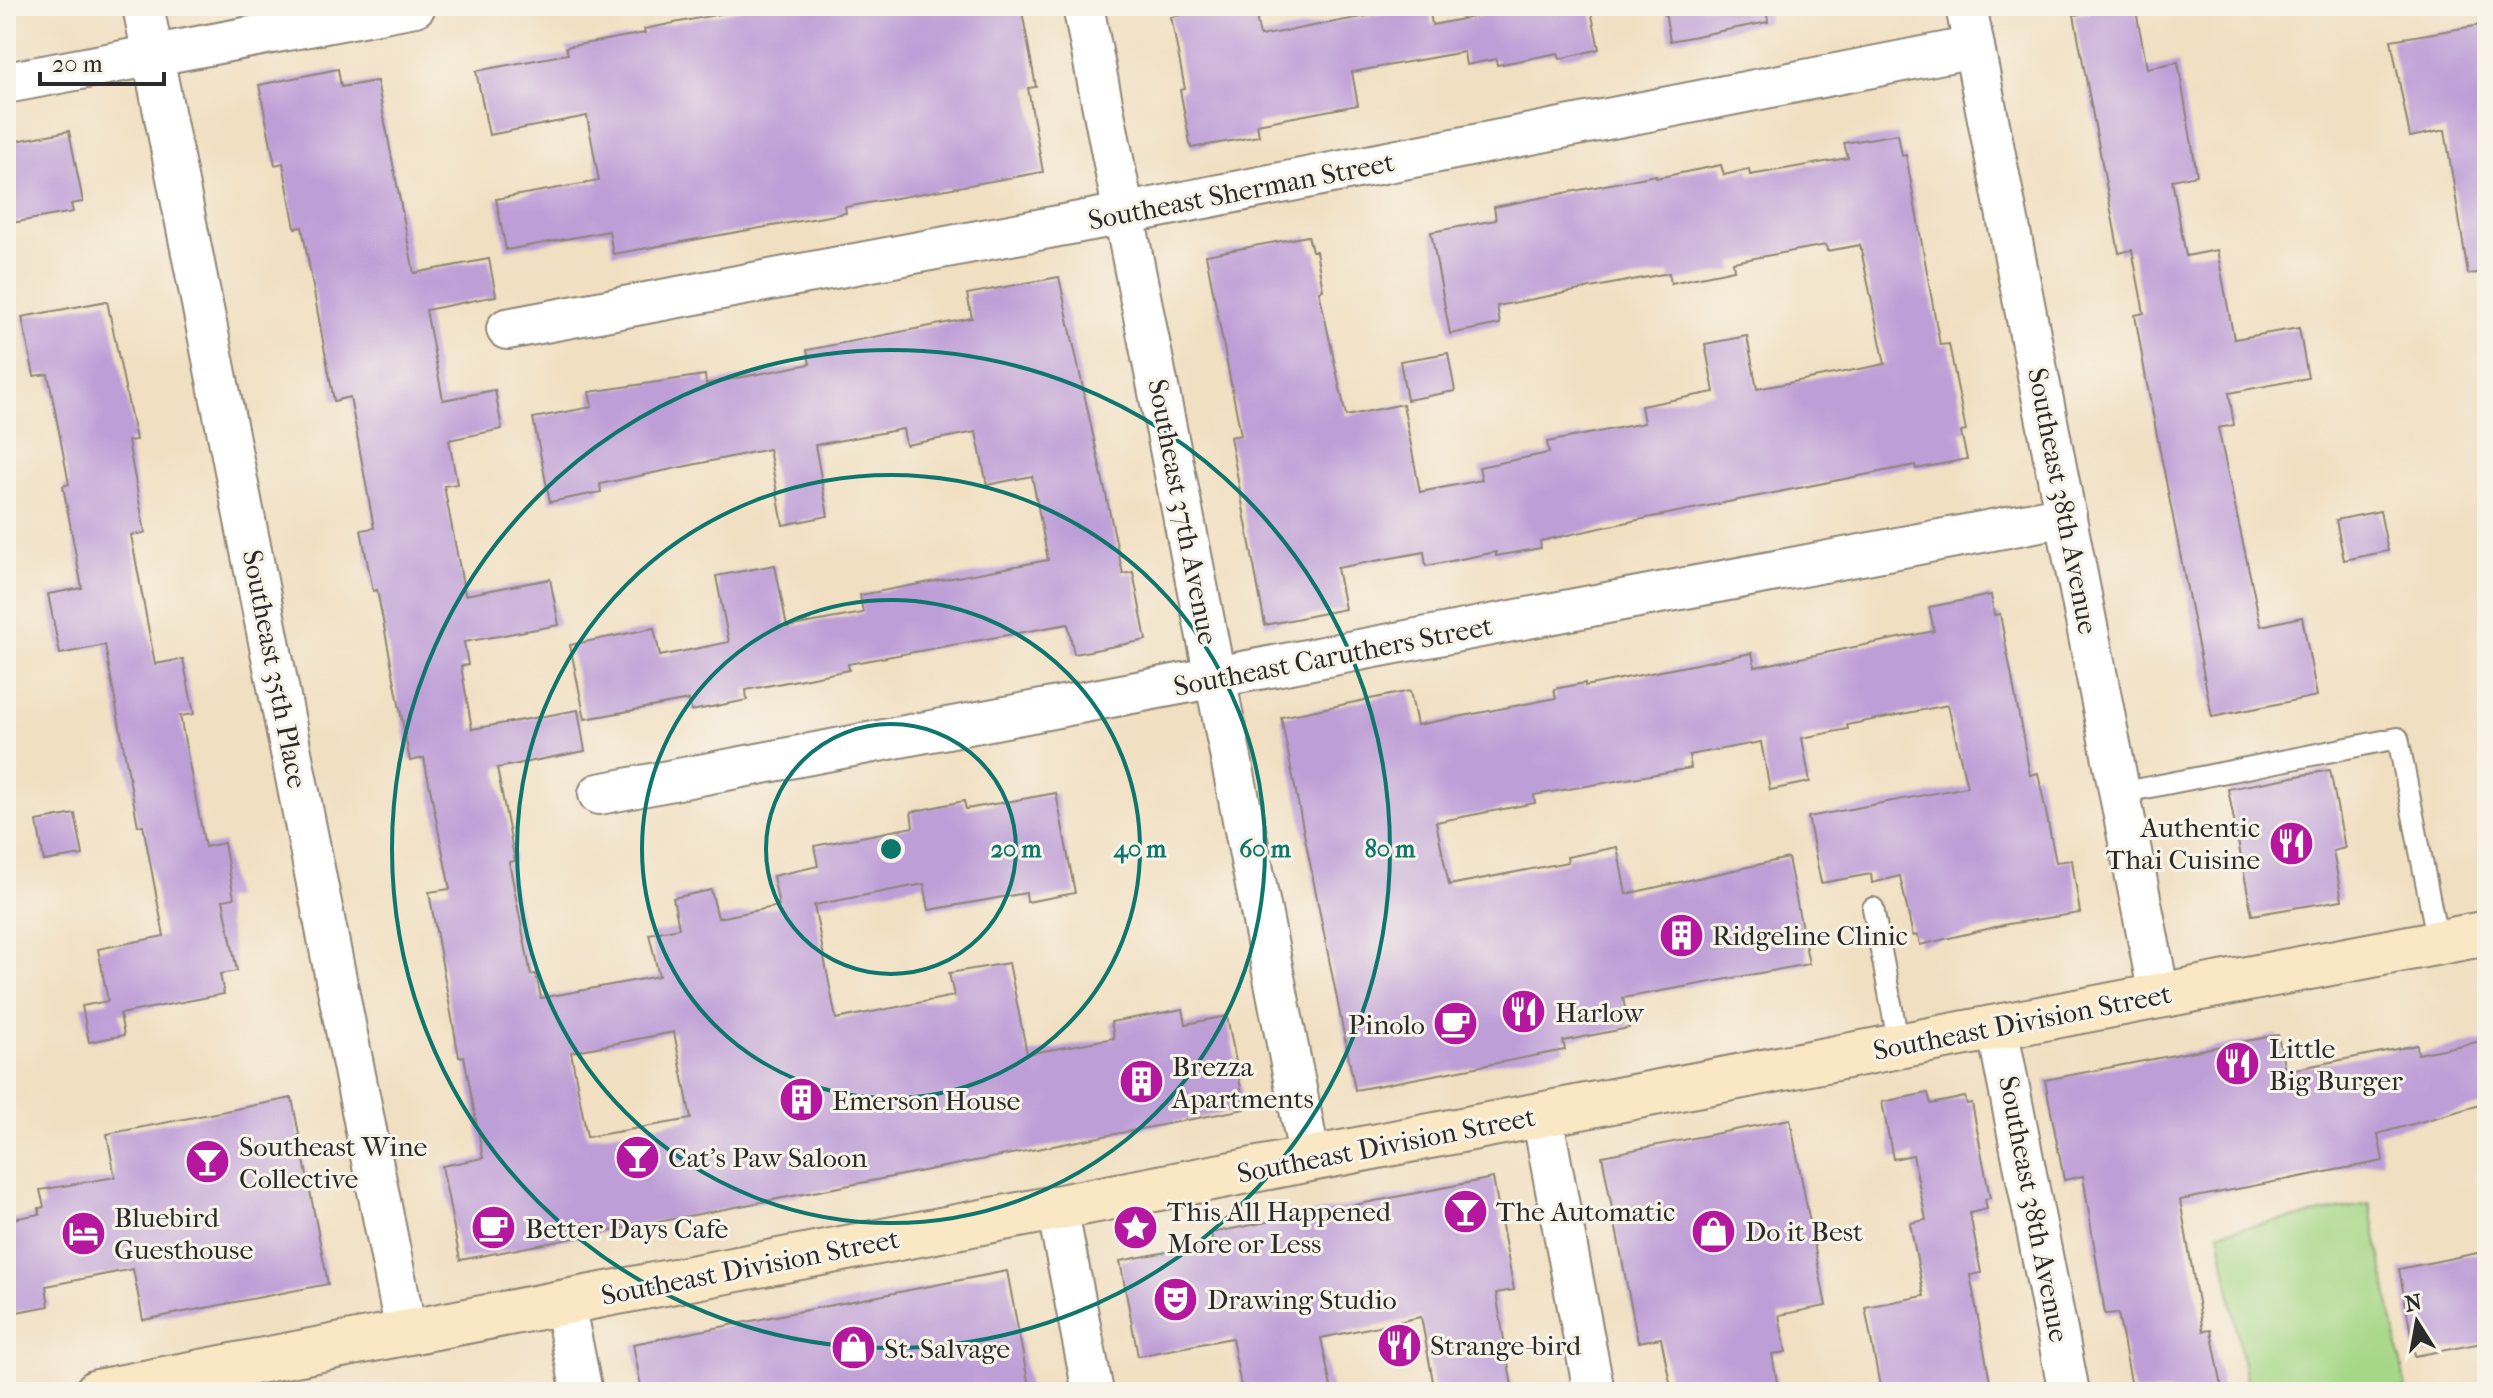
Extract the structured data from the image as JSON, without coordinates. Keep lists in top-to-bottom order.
{
  "streets": {
    "main road": ["Southeast Division Street"],
    "street": [
      "Southeast Sherman Street",
      "Southeast 38th Avenue",
      "Southeast 37th Avenue",
      "Southeast Caruthers Street",
      "Southeast 35th Place"
    ]
  },
  "crossings": [
    ["Southeast Sherman Street", "Southeast 38th Avenue"],
    ["Southeast Sherman Street", "Southeast 37th Avenue"],
    ["Southeast 38th Avenue", "Southeast Caruthers Street"],
    ["Southeast 38th Avenue", "Southeast Division Street"],
    ["Southeast 37th Avenue", "Southeast Caruthers Street"],
    ["Southeast 37th Avenue", "Southeast Division Street"],
    ["Southeast 35th Place", "Southeast Division Street"]
  ],
  "places": {
    "restaurant": [
      "Authentic Thai Cuisine",
      "Harlow",
      "Little Big Burger",
      "Strange-bird"
    ],
    "building": ["Ridgeline Clinic", "Brezza Apartments", "Emerson House"],
    "cafe": ["Pinolo", "Better Days Cafe"],
    "bar": ["Cat's Paw Saloon", "Southeast Wine Collective", "The Automatic"],
    "place": ["This All Happened More or Less"],
    "shop": ["Do it Best", "St. Salvage"],
    "hotel": ["Bluebird Guesthouse"],
    "theatre": ["Drawing Studio"]
  },
  "scale_bar": "20 m",
  "north": "top",
  "rings": [
    "20 m",
    "40 m",
    "60 m",
    "80 m"
  ]
}
